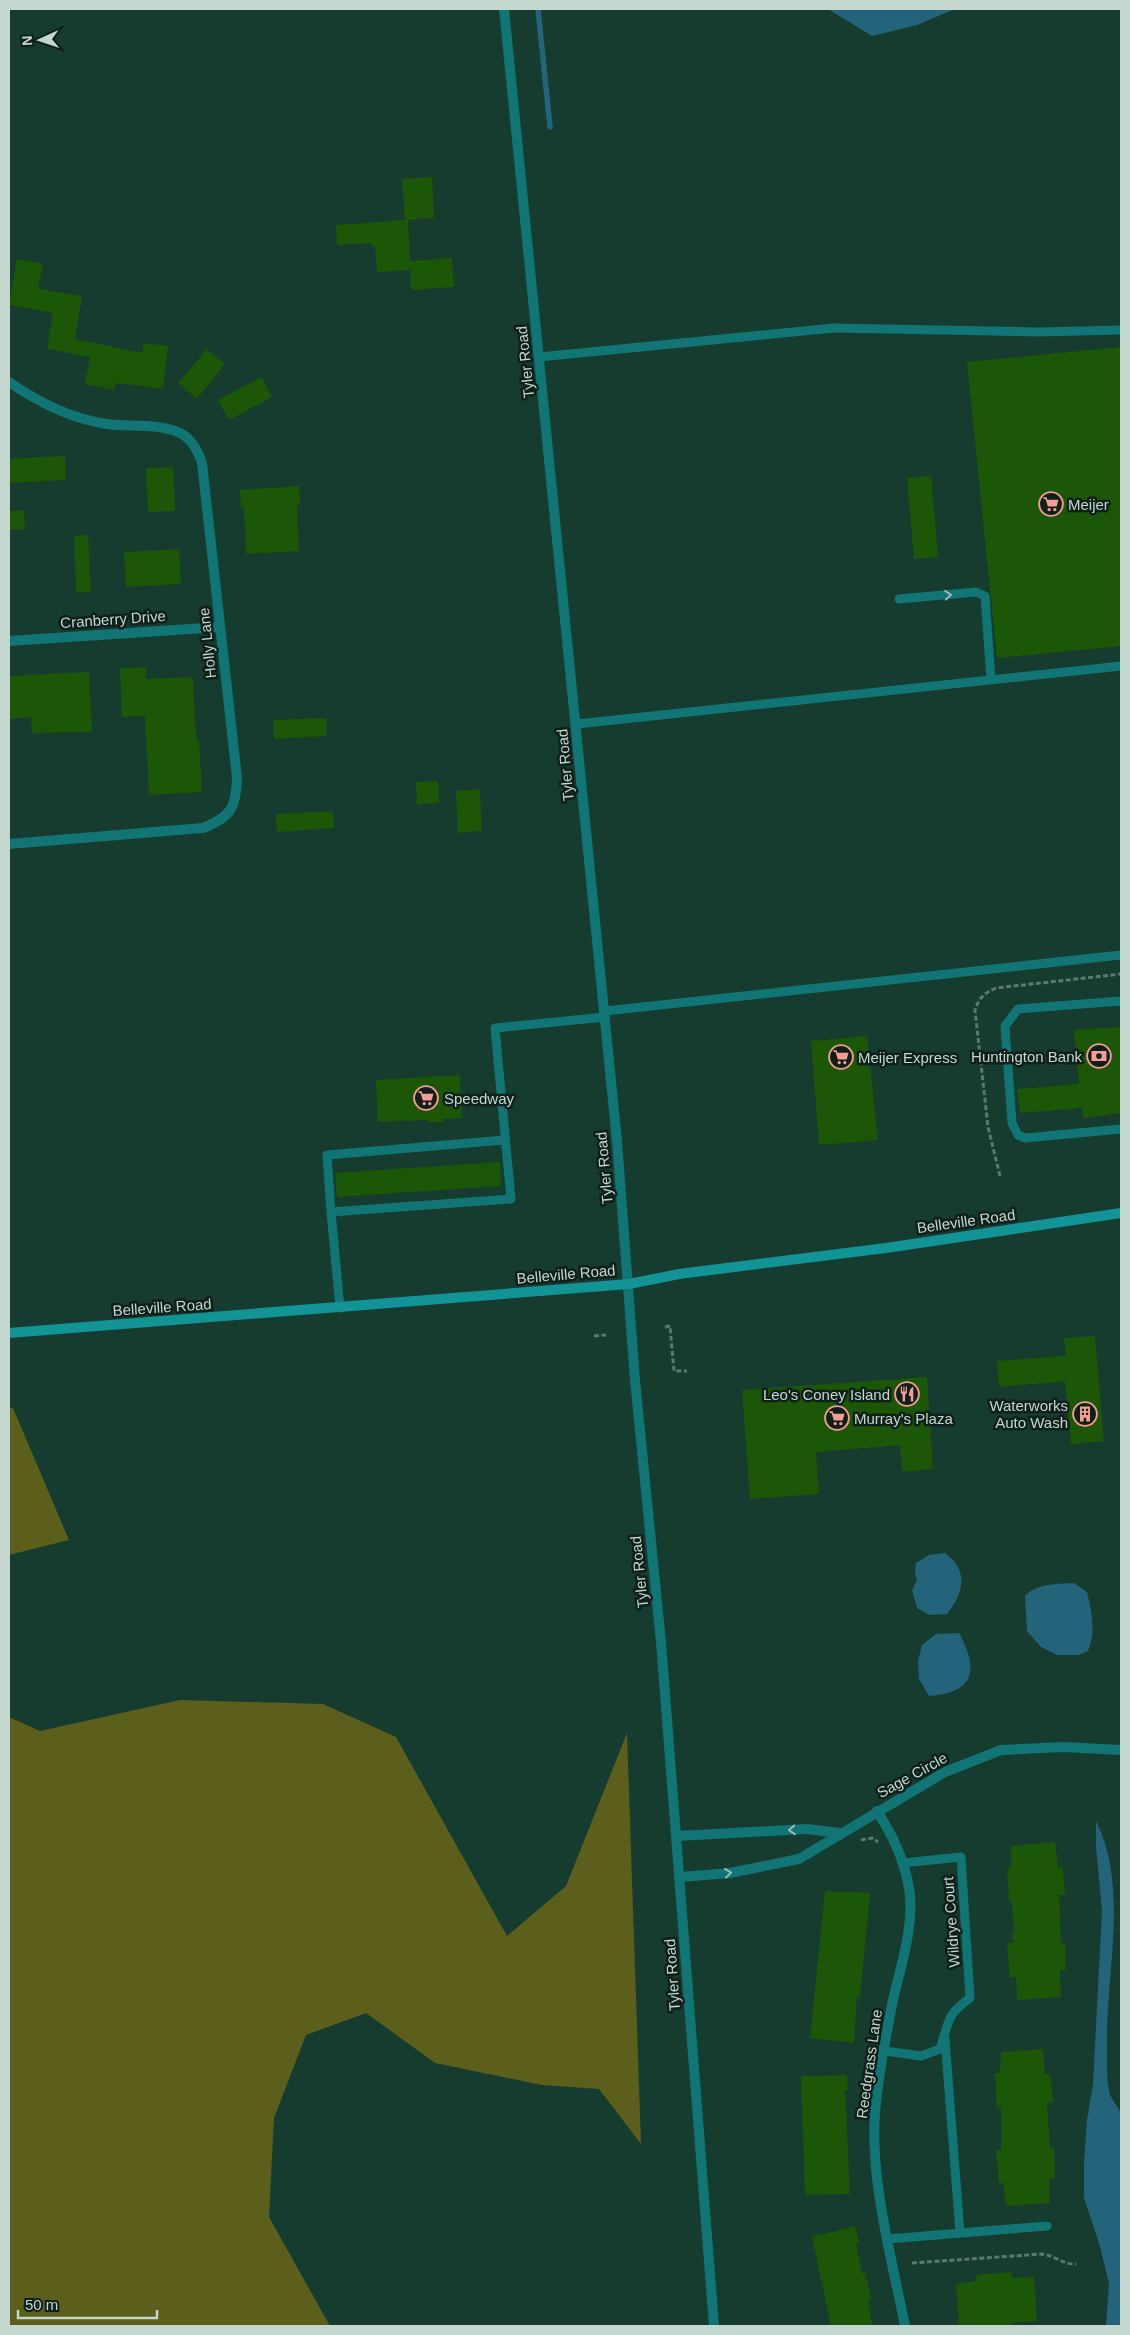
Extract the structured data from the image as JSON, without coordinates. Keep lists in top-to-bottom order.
{
  "streets": {
    "main road": ["Belleville Road"],
    "street": [
      "Tyler Road",
      "Cranberry Drive",
      "Holly Lane",
      "Sage Circle",
      "Reedgrass Lane"
    ],
    "lane": ["Wildrye Court"]
  },
  "crossings": [
    ["Tyler Road", "Belleville Road"],
    ["Tyler Road", "Sage Circle"],
    ["Cranberry Drive", "Holly Lane"],
    ["Sage Circle", "Reedgrass Lane"],
    ["Wildrye Court", "Reedgrass Lane"]
  ],
  "places": {
    "supermarket": [
      "Meijer",
      "Meijer Express",
      "Speedway",
      "Murray's Plaza"
    ],
    "bank": ["Huntington Bank"],
    "restaurant": ["Leo's Coney Island"],
    "building": ["Waterworks Auto Wash"]
  },
  "scale_bar": "50 m",
  "north": "left"
}
